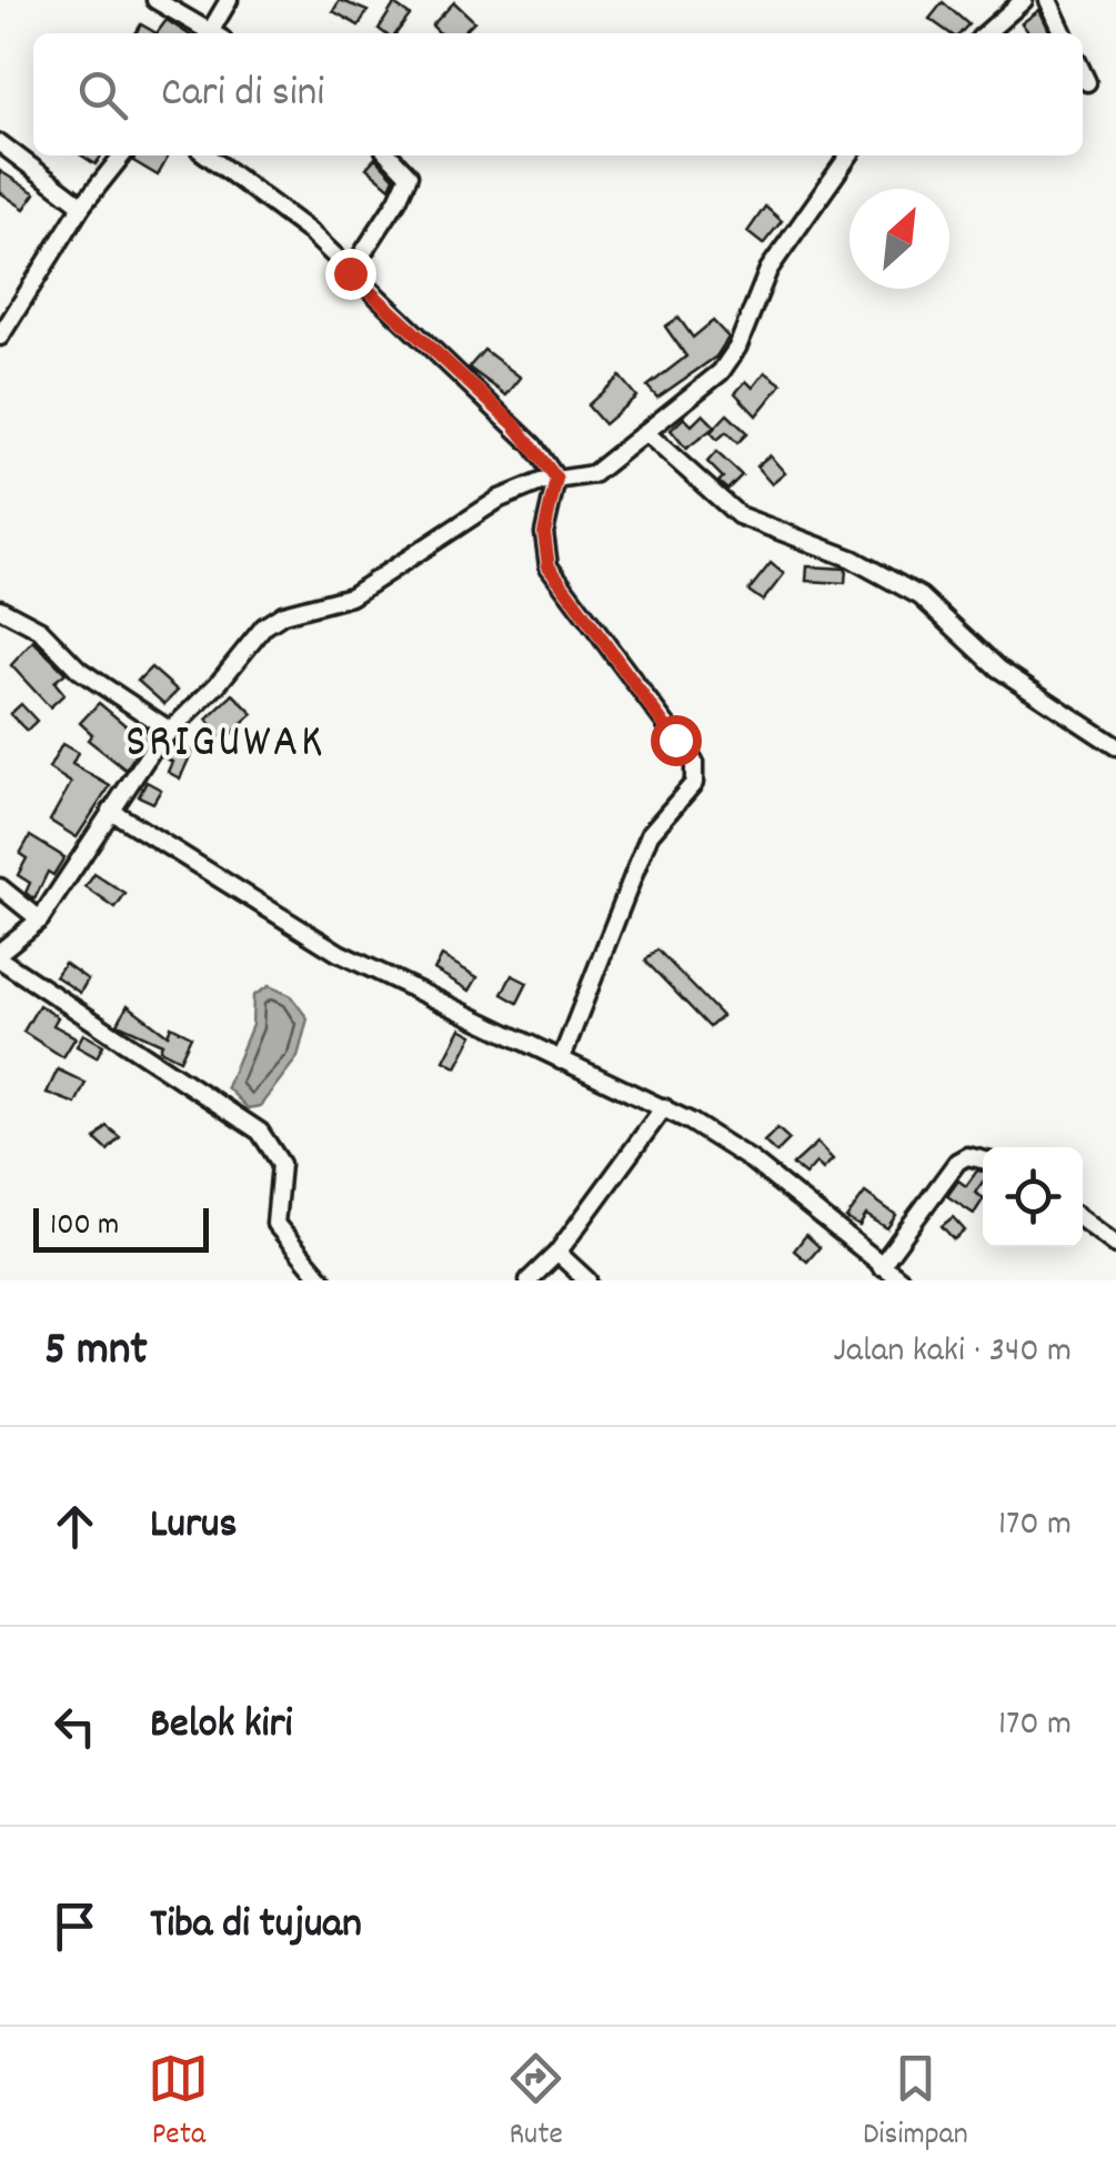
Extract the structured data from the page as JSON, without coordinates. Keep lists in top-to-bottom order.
{
  "districts": ["SRIGUWAK"],
  "scale_bar": "100 m",
  "north": "top right",
  "page": {
    "search": "Cari di sini",
    "scale": "100 m",
    "heading": ["5 mnt", "Jalan kaki · 340 m"],
    "list": [
      ["Lurus", "170 m"],
      ["Belok kiri", "170 m"],
      "Tiba di tujuan"
    ],
    "nav": ["Peta", "Rute", "Disimpan"]
  }
}
